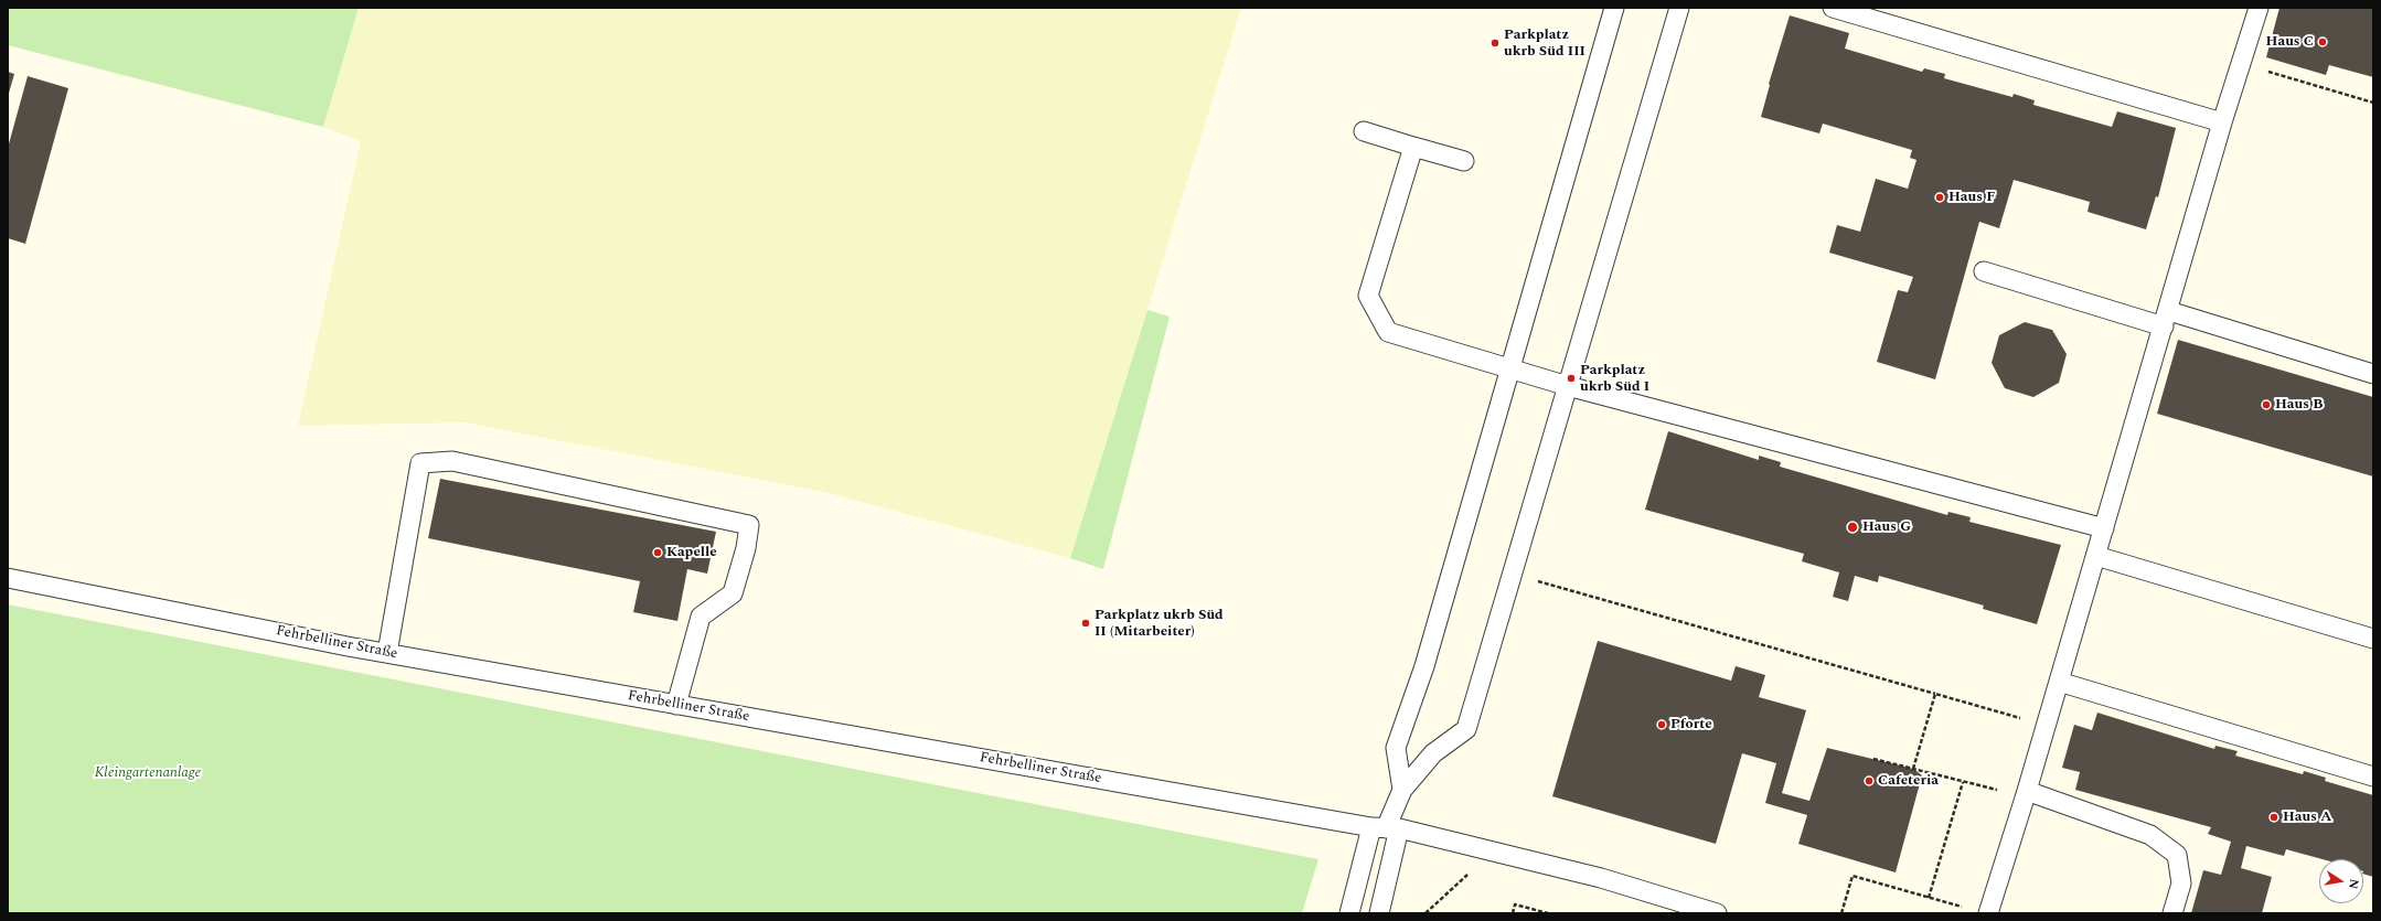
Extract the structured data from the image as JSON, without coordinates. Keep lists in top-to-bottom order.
{
  "streets": {
    "lane": ["Fehrbelliner Straße"]
  },
  "parks": ["Kleingartenanlage"],
  "places": [
    "Haus C",
    "Parkplatz ukrb Süd III",
    "Haus F",
    "Parkplatz ukrb Süd I",
    "Haus B",
    "Haus G",
    "Kapelle",
    "Parkplatz ukrb Süd II (Mitarbeiter)",
    "Pforte",
    "Cafeteria",
    "Haus A"
  ],
  "north": "right"
}
